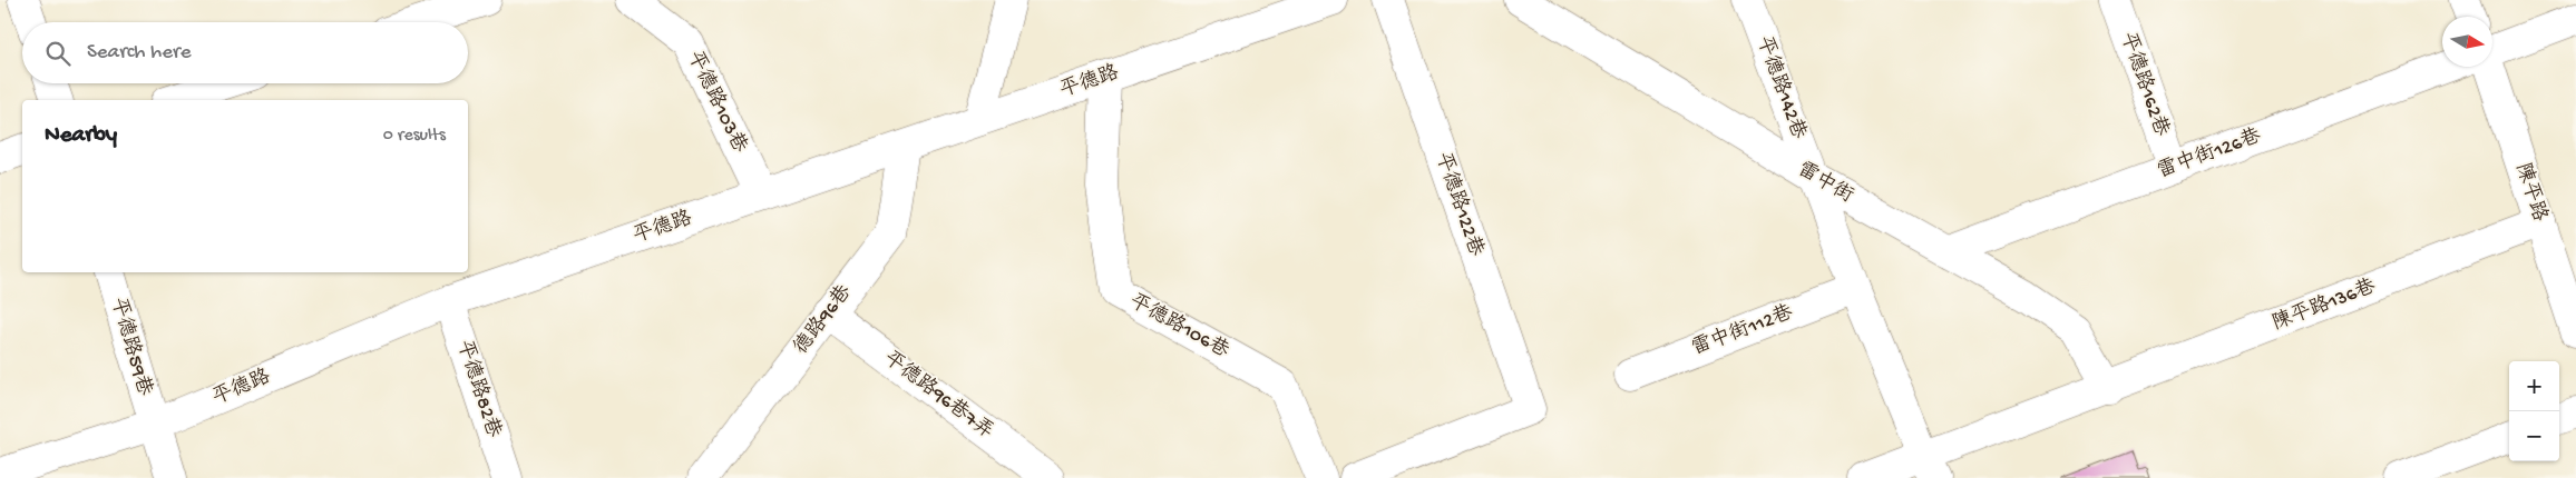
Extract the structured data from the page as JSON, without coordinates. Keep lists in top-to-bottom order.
{
  "streets": {
    "street": [
      "平德路",
      "平德路162巷",
      "平德路142巷",
      "平德路103巷",
      "雷中街126巷",
      "雷中街",
      "陳平路",
      "平德路122巷",
      "陳平路136巷",
      "德路96巷",
      "平德路106巷",
      "雷中街112巷",
      "平德路59巷",
      "平德路82巷",
      "平德路96巷7弄"
    ]
  },
  "crossings": [
    ["平德路", "平德路103巷"],
    ["平德路", "德路96巷"],
    ["平德路", "平德路106巷"],
    ["平德路", "平德路59巷"],
    ["平德路", "平德路82巷"],
    ["平德路162巷", "雷中街126巷"],
    ["平德路142巷", "雷中街"],
    ["雷中街126巷", "雷中街"],
    ["雷中街", "陳平路136巷"],
    ["陳平路", "陳平路136巷"],
    ["德路96巷", "平德路96巷7弄"]
  ],
  "north": "right",
  "page": {
    "search": "Search here",
    "heading": ["Nearby", "0 results"],
    "map_buttons": ["+", "−"]
  }
}
